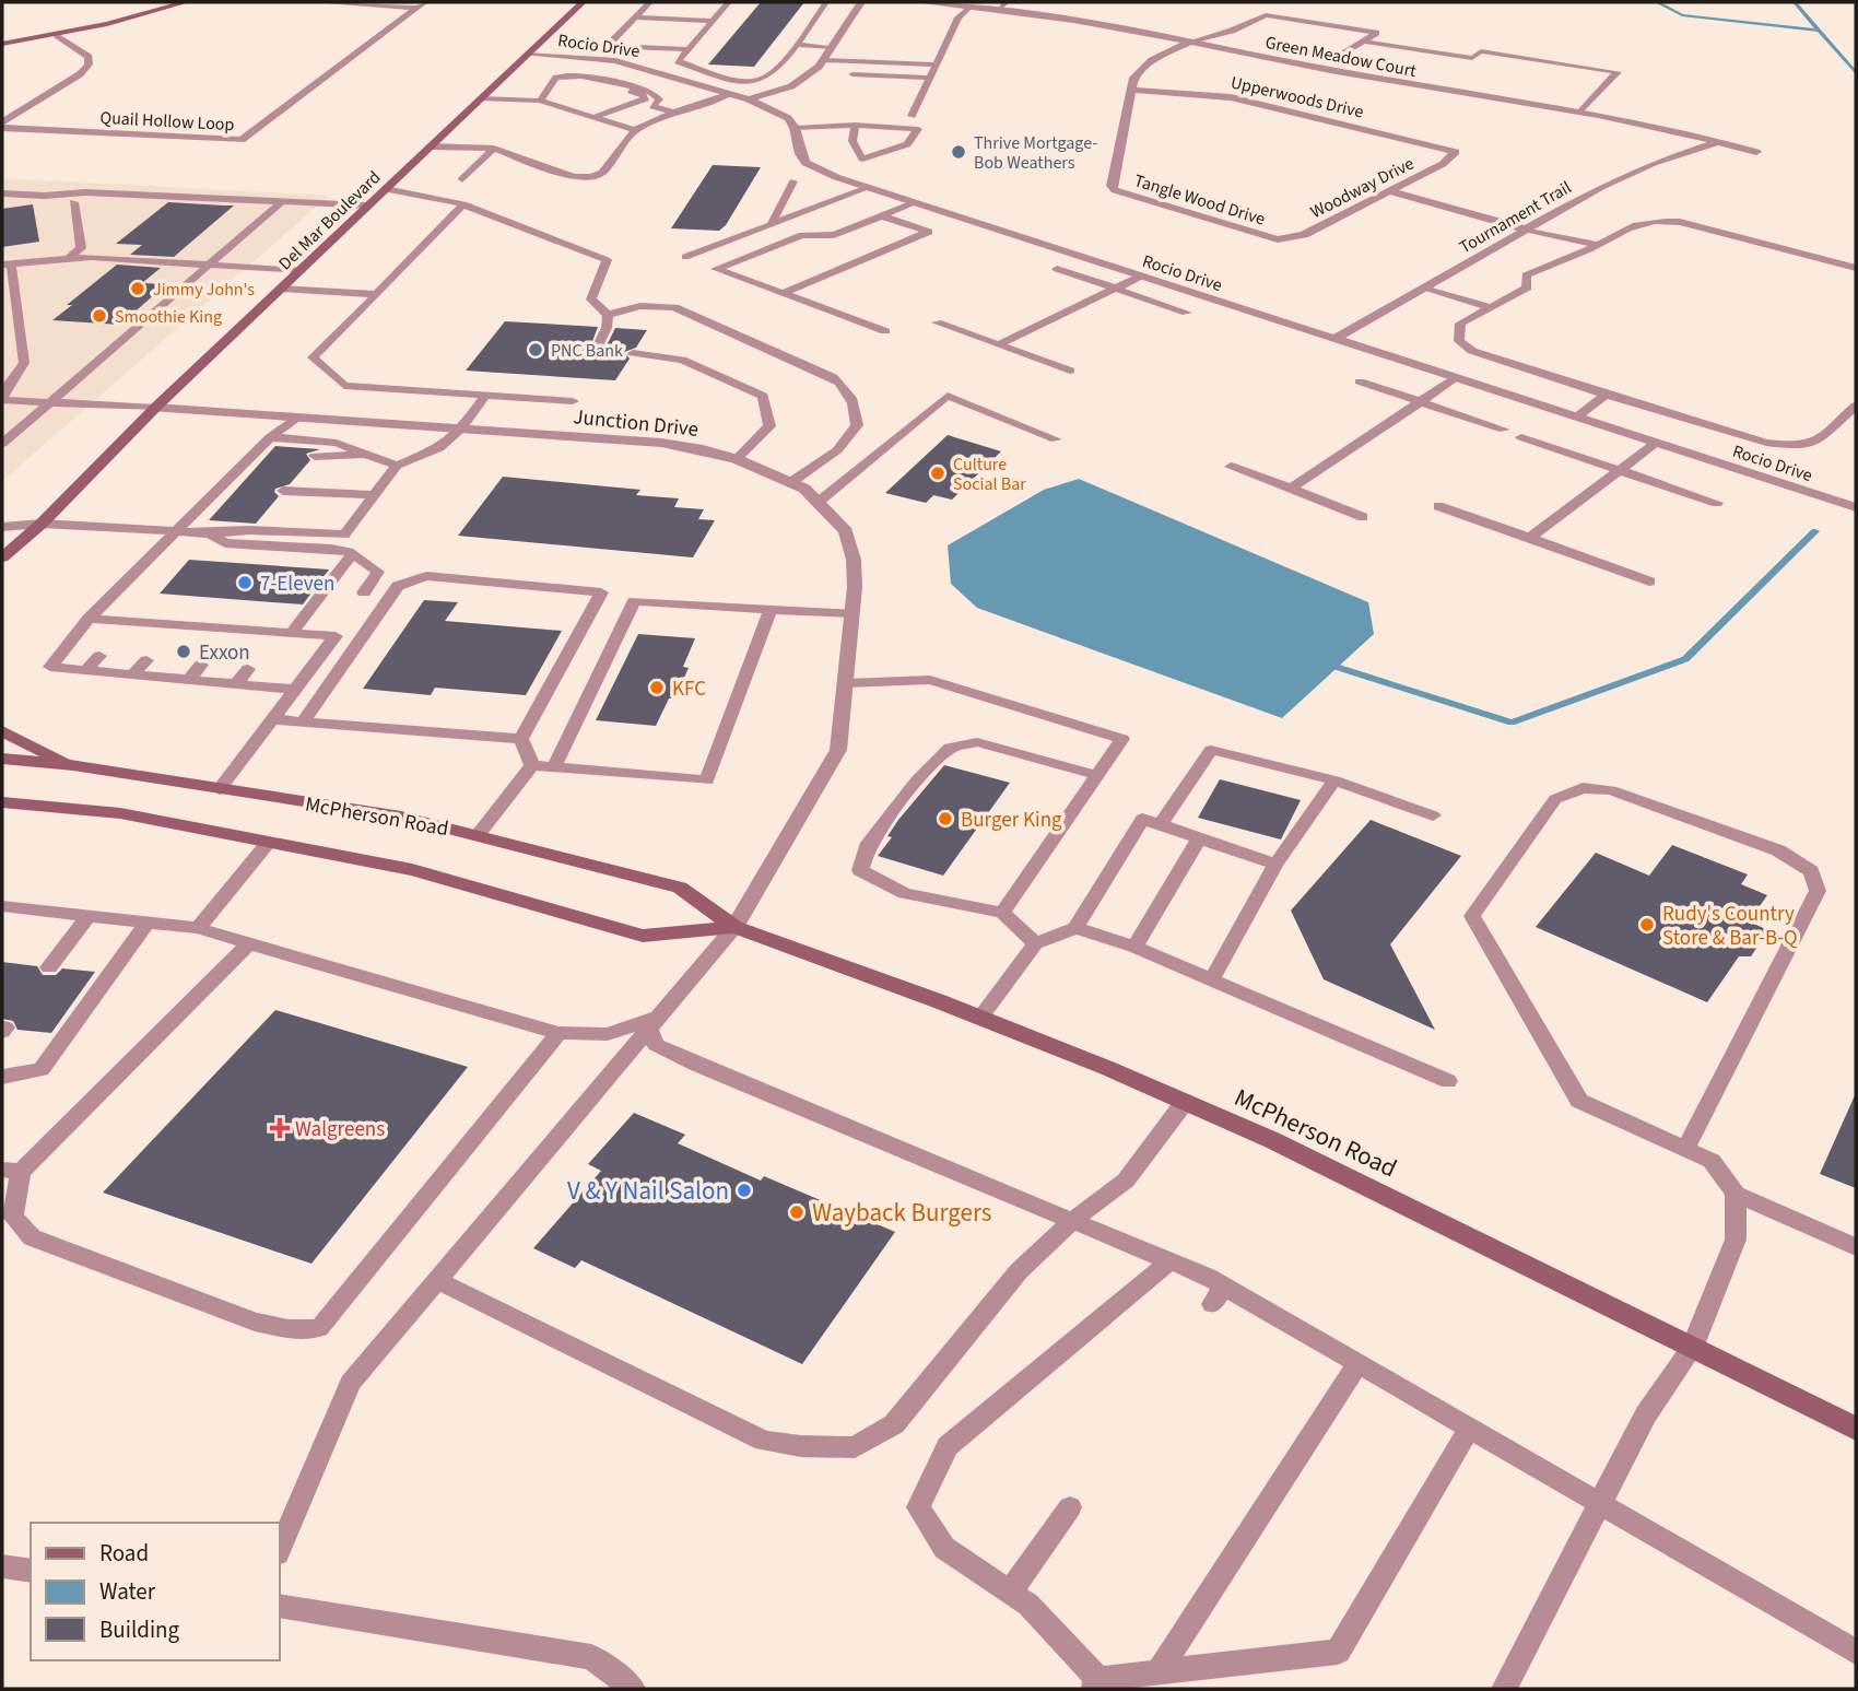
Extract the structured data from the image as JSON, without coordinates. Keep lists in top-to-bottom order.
{
  "streets": {
    "main road": ["Del Mar Boulevard", "McPherson Road"],
    "street": [
      "Rocio Drive",
      "Green Meadow Court",
      "Upperwoods Drive",
      "Quail Hollow Loop",
      "Woodway Drive",
      "Tangle Wood Drive",
      "Tournament Trail",
      "Junction Drive"
    ]
  },
  "crossings": [
    ["Rocio Drive", "Tournament Trail"],
    ["Rocio Drive", "Del Mar Boulevard"],
    ["Green Meadow Court", "Tangle Wood Drive"],
    ["Green Meadow Court", "Tournament Trail"],
    ["Upperwoods Drive", "Woodway Drive"],
    ["Upperwoods Drive", "Tangle Wood Drive"],
    ["Woodway Drive", "Tangle Wood Drive"],
    ["Del Mar Boulevard", "Junction Drive"],
    ["Junction Drive", "McPherson Road"]
  ],
  "places": {
    "other": [
      "Thrive Mortgage- Bob Weathers",
      "Jimmy John's",
      "Smoothie King",
      "PNC Bank",
      "Culture Social Bar",
      "7-Eleven",
      "Exxon",
      "KFC",
      "Burger King",
      "Rudy's Country Store & Bar-B-Q",
      "V & Y Nail Salon",
      "Wayback Burgers"
    ],
    "health": ["Walgreens"]
  },
  "legend": ["Road", "Water", "Building"]
}
